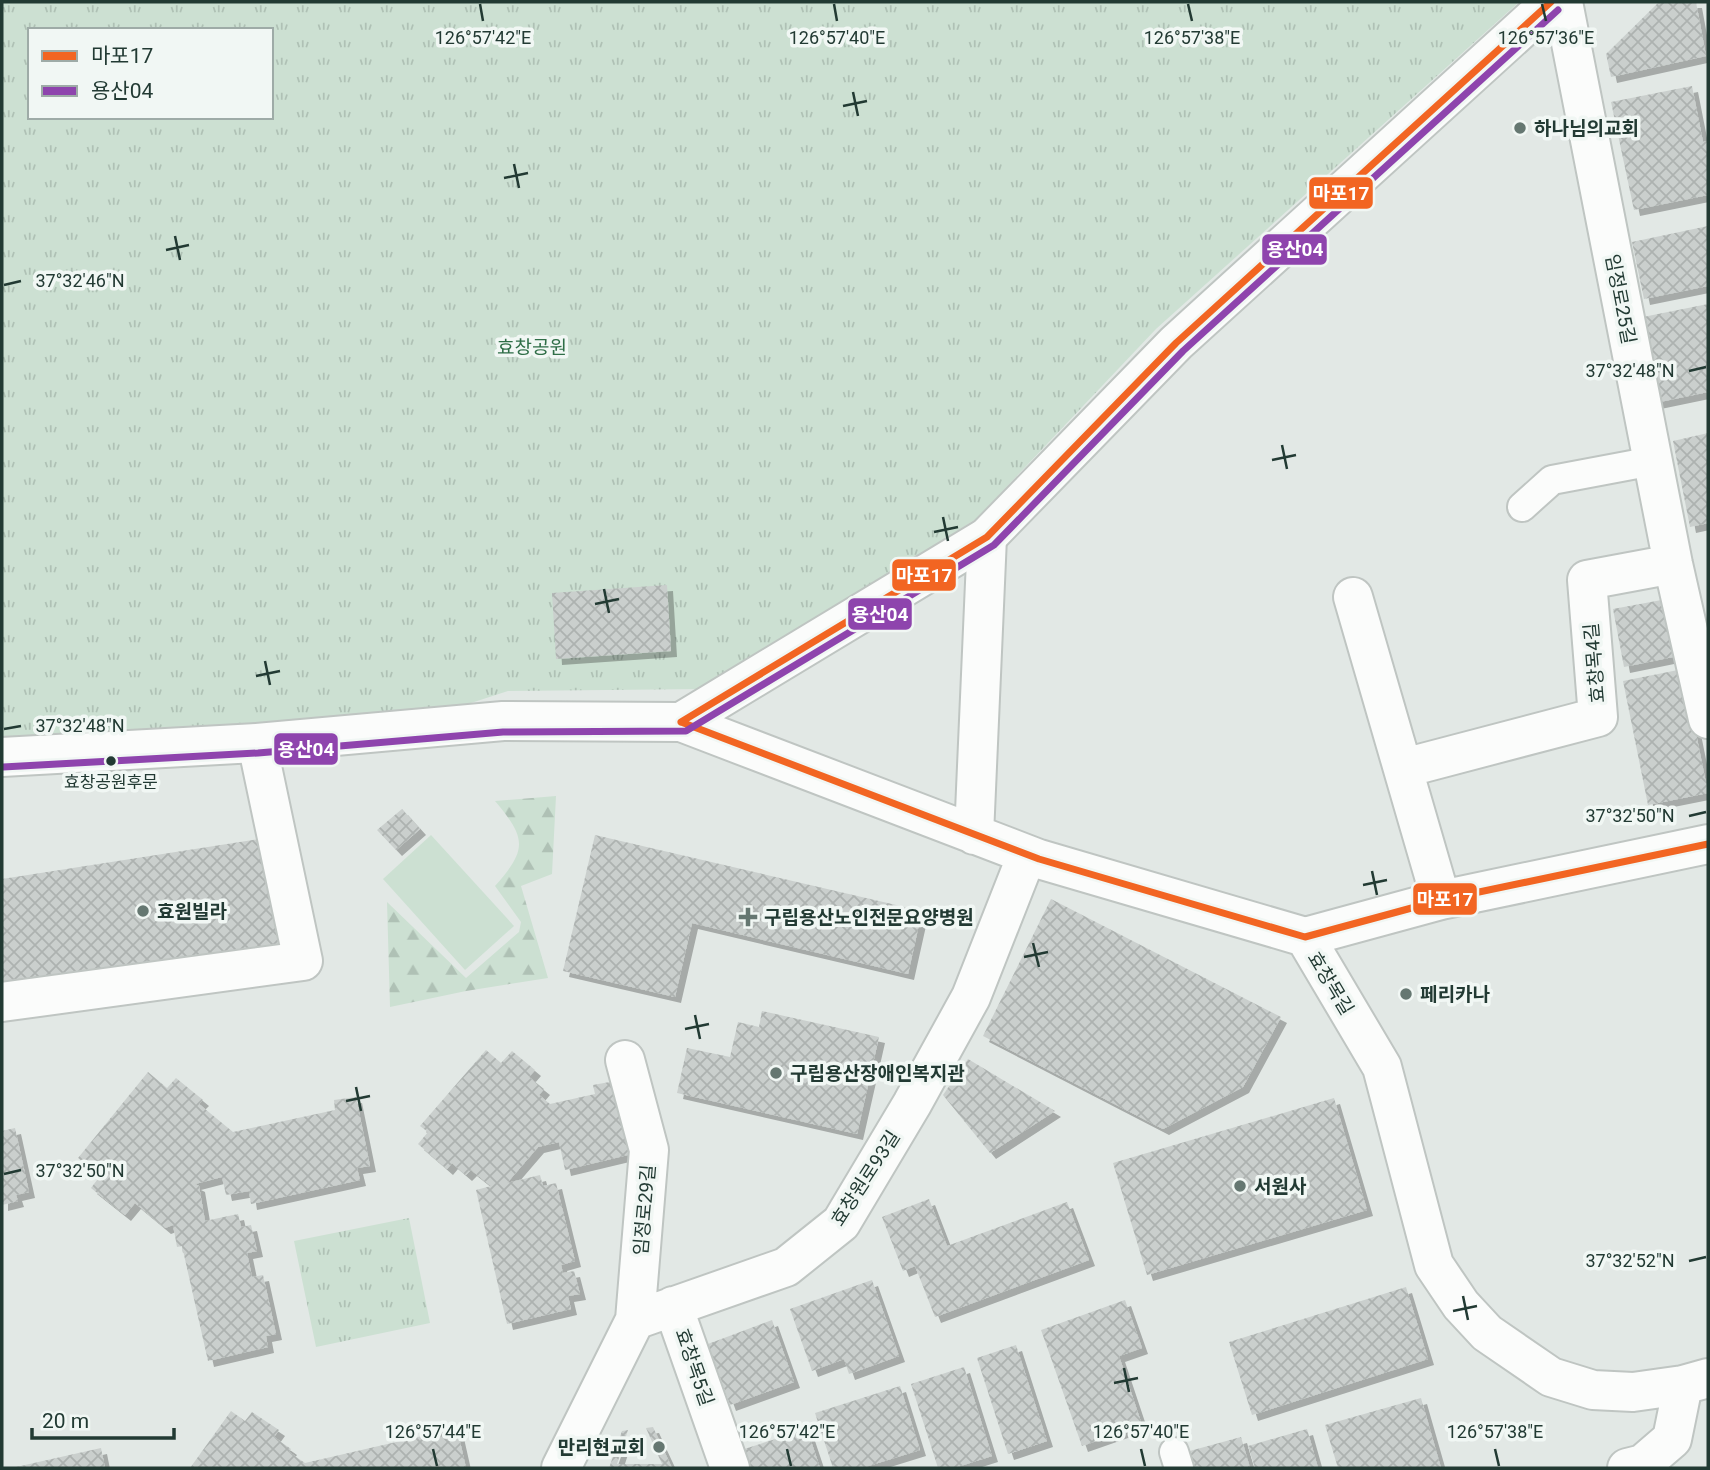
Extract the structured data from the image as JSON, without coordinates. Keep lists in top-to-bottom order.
{
  "streets": {
    "street": [
      "임정로25길",
      "효창목4길",
      "효창목길",
      "효창원로93길",
      "임정로29길",
      "효창목5길"
    ]
  },
  "crossings": [
    ["임정로25길", "효창목4길"],
    ["효창목길", "효창원로93길"],
    ["효창원로93길", "임정로29길"],
    ["효창원로93길", "효창목5길"]
  ],
  "parks": ["효창공원"],
  "places": {
    "other": [
      "하나님의교회",
      "효창공원후문",
      "효원빌라",
      "페리카나",
      "구립용산장애인복지관",
      "서원사",
      "만리현교회"
    ],
    "health": ["구립용산노인전문요양병원"]
  },
  "lines": ["transit line 마포17", "transit line 용산04"],
  "legend": ["마포17", "용산04"],
  "scale_bar": "20 m",
  "coordinates": [
    "126°57'42\"E",
    "126°57'40\"E",
    "126°57'38\"E",
    "126°57'36\"E",
    "37°32'46\"N",
    "37°32'48\"N",
    "37°32'50\"N",
    "37°32'52\"N",
    "126°57'44\"E"
  ]
}
